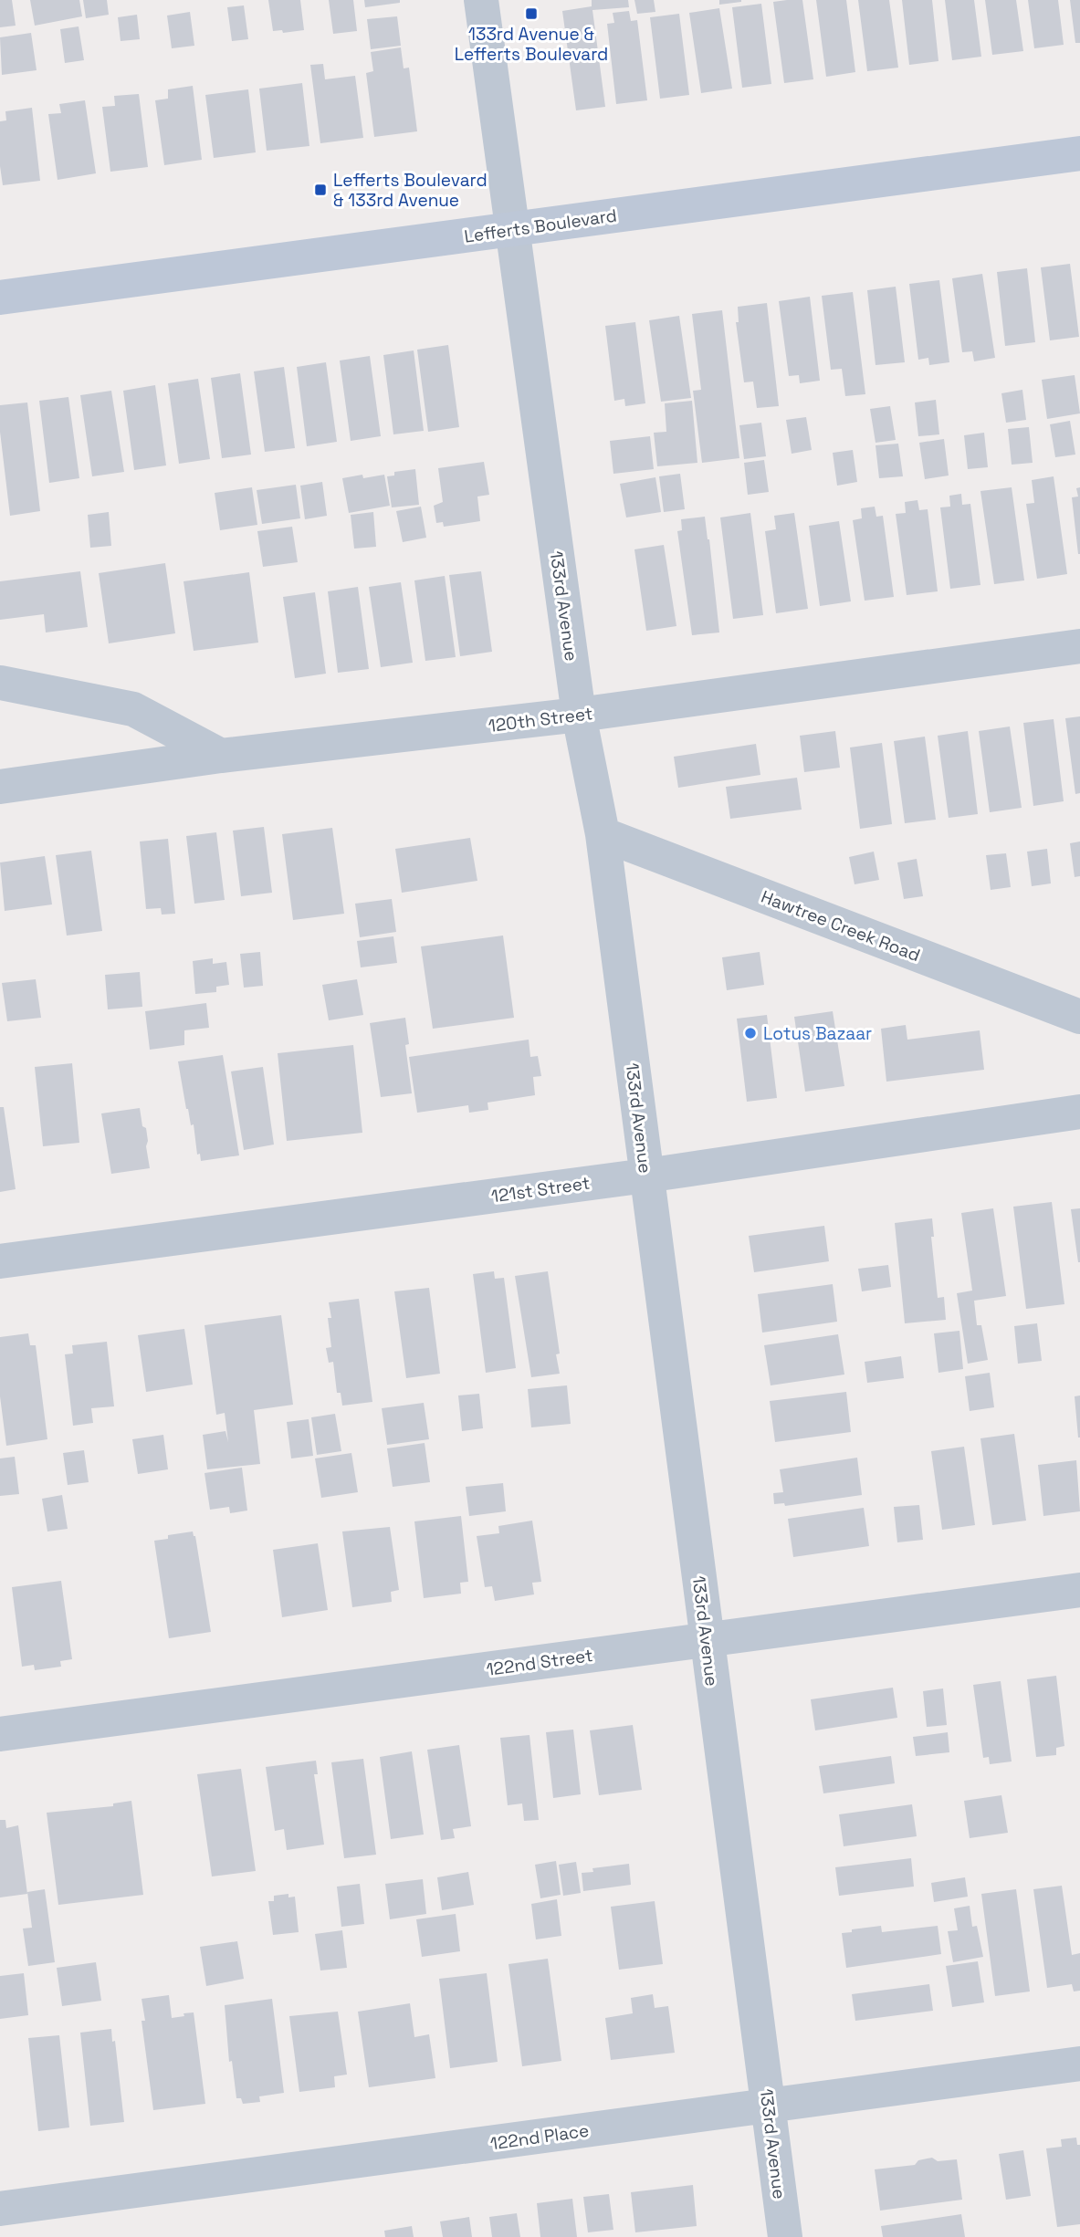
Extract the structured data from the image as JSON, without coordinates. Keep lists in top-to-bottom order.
{
  "streets": {
    "main road": ["Lefferts Boulevard"],
    "street": [
      "133rd Avenue",
      "120th Street",
      "Hawtree Creek Road",
      "121st Street",
      "122nd Street",
      "122nd Place"
    ]
  },
  "crossings": [
    ["Lefferts Boulevard", "133rd Avenue"],
    ["133rd Avenue", "120th Street"],
    ["133rd Avenue", "Hawtree Creek Road"],
    ["133rd Avenue", "121st Street"],
    ["133rd Avenue", "122nd Street"],
    ["133rd Avenue", "122nd Place"]
  ],
  "places": {
    "transit": ["133rd Avenue & Lefferts Boulevard", "Lefferts Boulevard & 133rd Avenue"],
    "other": ["Lotus Bazaar"]
  }
}
